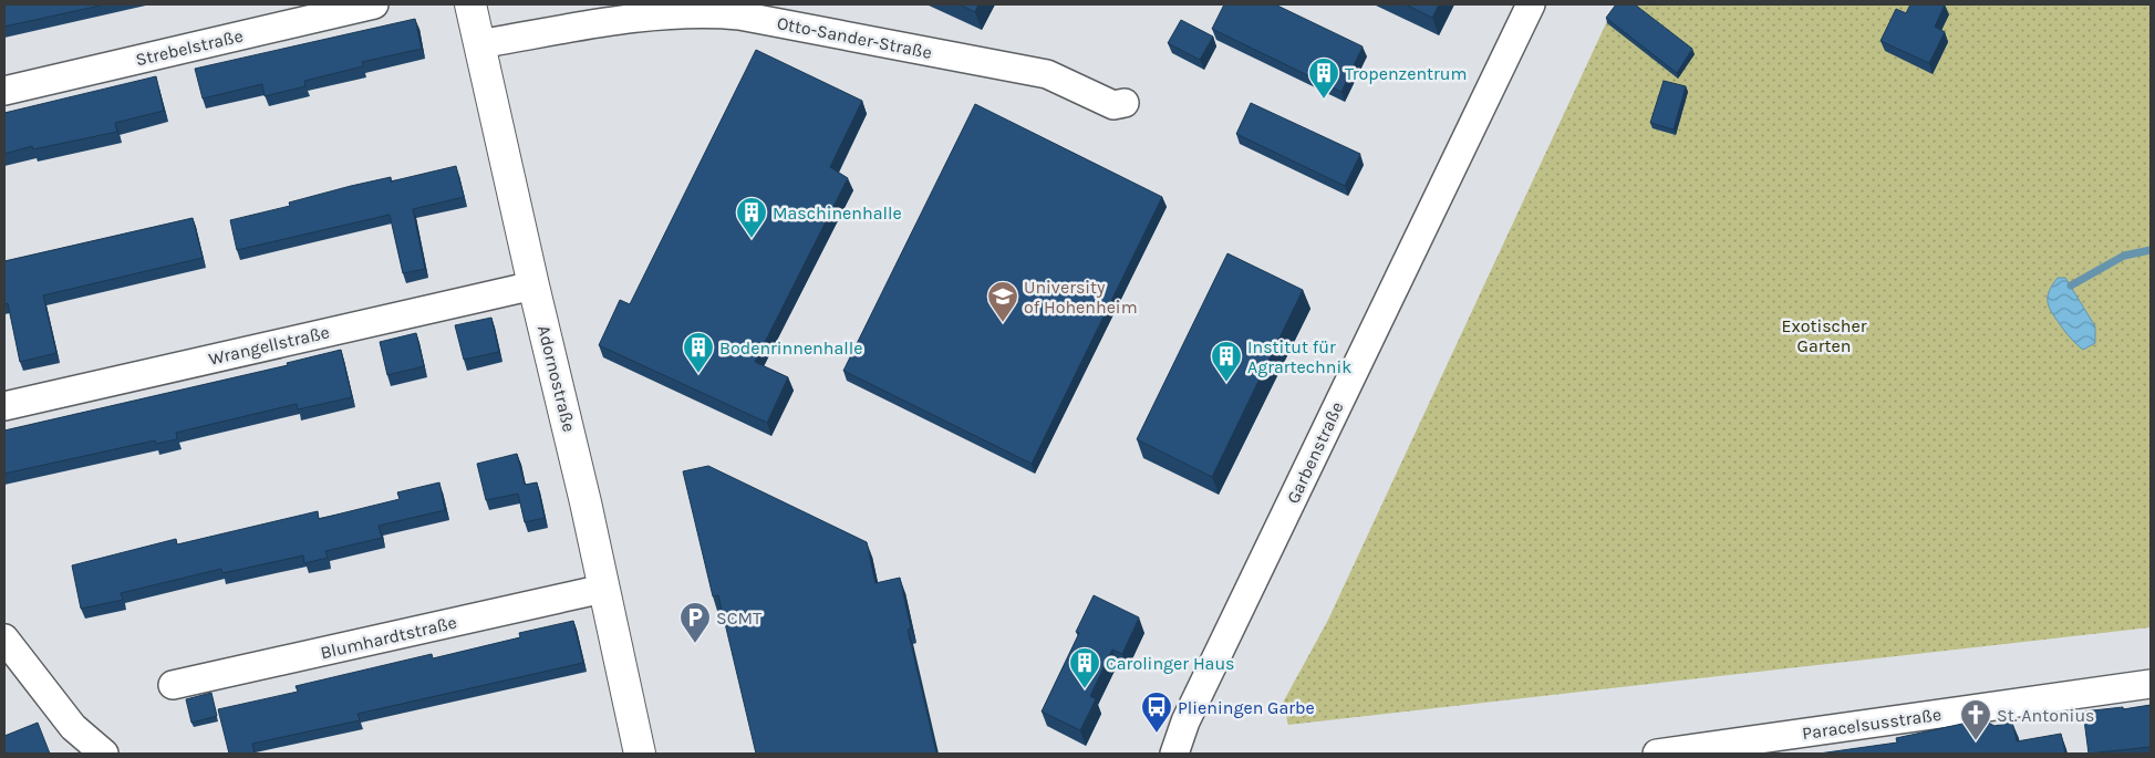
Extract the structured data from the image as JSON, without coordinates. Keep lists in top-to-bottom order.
{
  "streets": {
    "street": [
      "Otto-Sander-Straße",
      "Strebelstraße",
      "Wrangellstraße",
      "Adornostraße",
      "Garbenstraße",
      "Blumhardtstraße",
      "Paracelsusstraße"
    ]
  },
  "crossings": [
    ["Otto-Sander-Straße", "Adornostraße"],
    ["Wrangellstraße", "Adornostraße"],
    ["Adornostraße", "Blumhardtstraße"]
  ],
  "parks": ["Exotischer Garten"],
  "places": {
    "building": [
      "Tropenzentrum",
      "Maschinenhalle",
      "Bodenrinnenhalle",
      "Institut für Agrartechnik",
      "Carolinger Haus"
    ],
    "school or university": ["University of Hohenheim"],
    "parking": ["SCMT"],
    "bus stop": ["Plieningen Garbe"],
    "church": ["St. Antonius"]
  }
}
